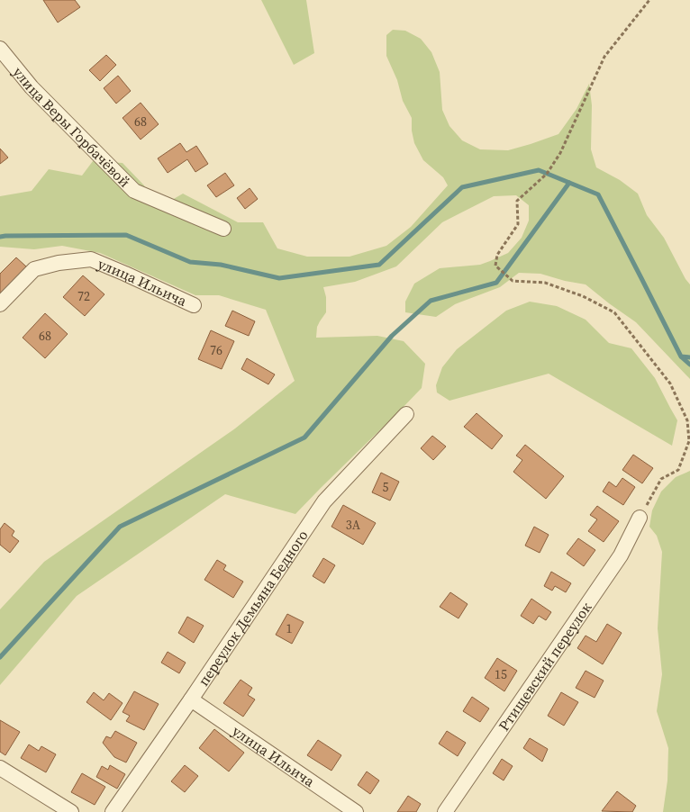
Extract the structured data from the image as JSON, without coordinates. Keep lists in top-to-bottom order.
{
  "streets": {
    "street": [
      "улица Веры Горбачёвой",
      "улица Ильича",
      "переулок Демьяна Бедного",
      "Ртищевский переулок"
    ]
  },
  "crossings": [
    ["улица Ильича", "переулок Демьяна Бедного"]
  ],
  "house_numbers": [
    "68",
    "72",
    "68",
    "76",
    "5",
    "3А",
    "1",
    "15"
  ]
}
